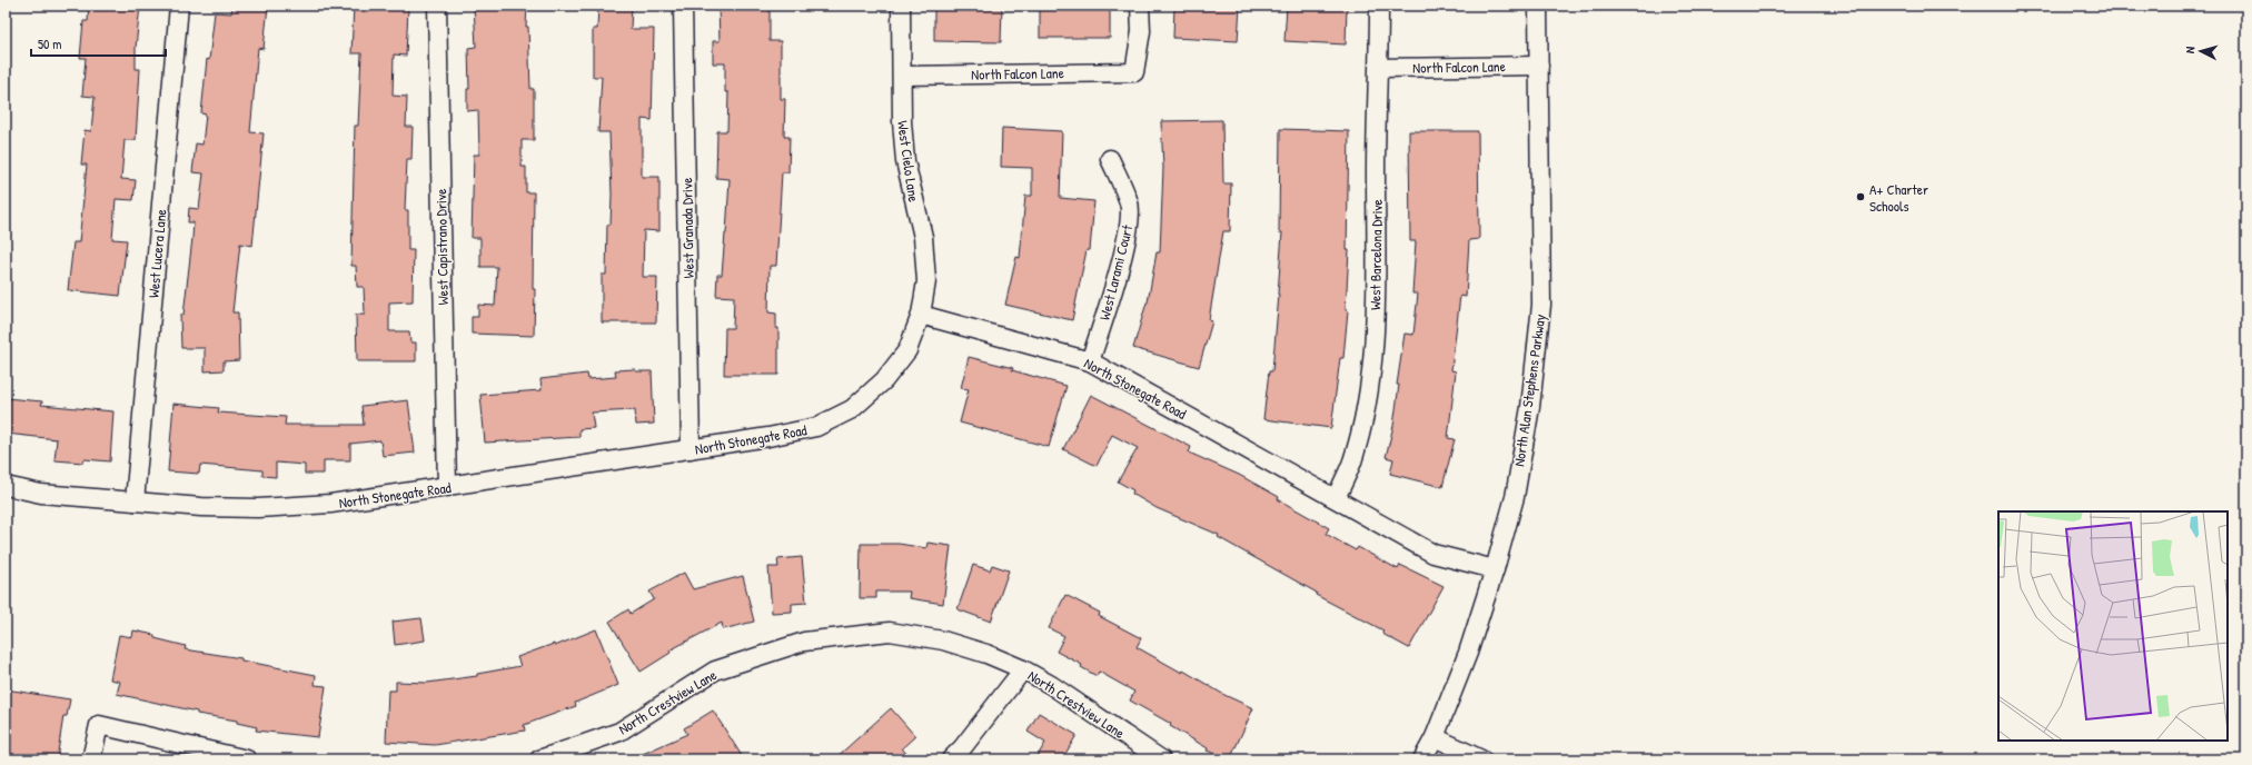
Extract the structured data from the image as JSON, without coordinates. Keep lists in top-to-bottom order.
{
  "streets": {
    "street": [
      "North Falcon Lane",
      "West Cielo Lane",
      "West Granada Drive",
      "West Capistrano Drive",
      "West Lucera Lane",
      "West Barcelona Drive",
      "West Larami Court",
      "North Stonegate Road",
      "North Alan Stephens Parkway",
      "North Crestview Lane"
    ]
  },
  "crossings": [
    ["North Falcon Lane", "West Cielo Lane"],
    ["North Falcon Lane", "West Barcelona Drive"],
    ["North Falcon Lane", "North Alan Stephens Parkway"],
    ["West Cielo Lane", "North Stonegate Road"],
    ["West Granada Drive", "North Stonegate Road"],
    ["West Capistrano Drive", "North Stonegate Road"],
    ["West Lucera Lane", "North Stonegate Road"],
    ["West Barcelona Drive", "North Stonegate Road"],
    ["West Larami Court", "North Stonegate Road"],
    ["North Stonegate Road", "North Alan Stephens Parkway"]
  ],
  "places": ["A+ Charter Schools"],
  "scale_bar": "50 m",
  "north": "left"
}
